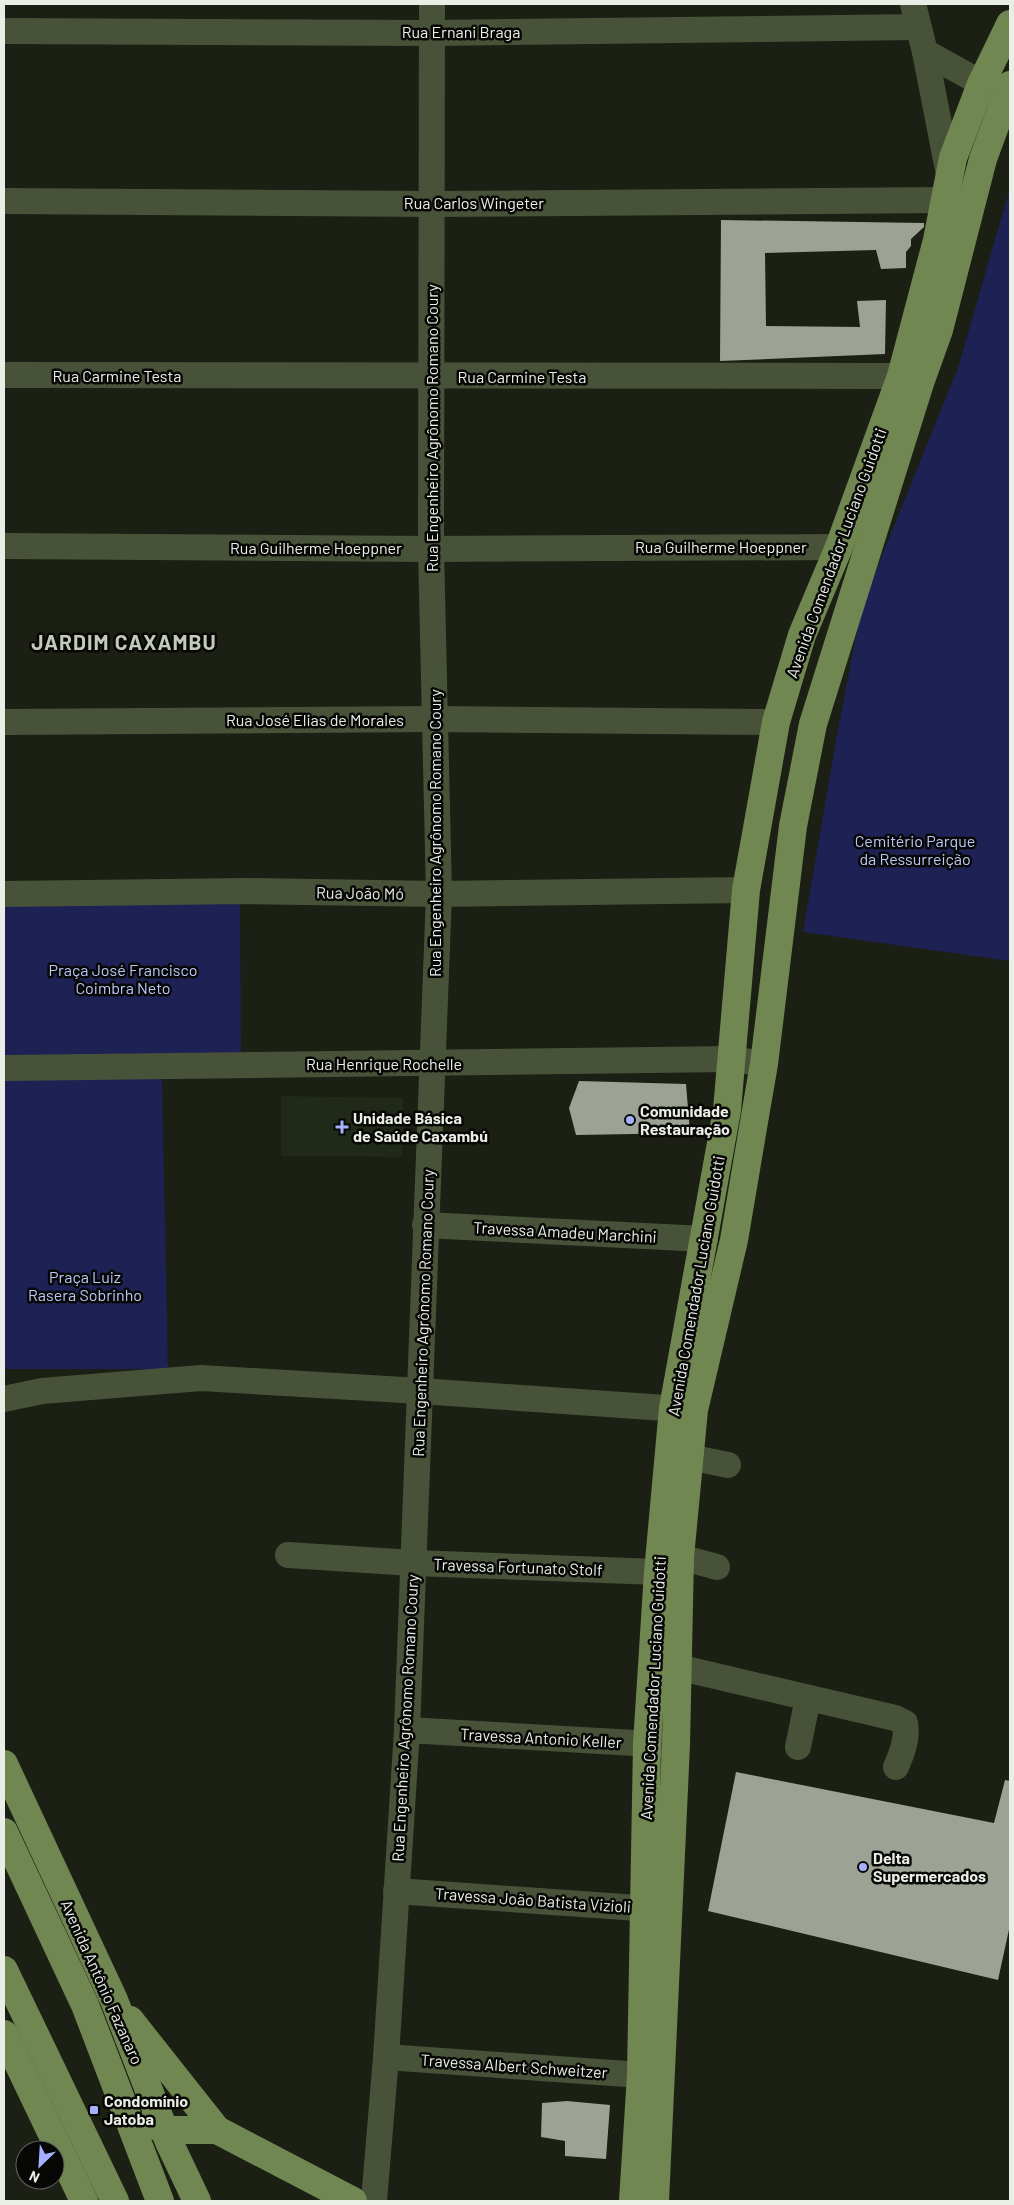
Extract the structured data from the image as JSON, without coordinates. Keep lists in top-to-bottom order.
{
  "streets": {
    "main road": ["Avenida Comendador Luciano Guidotti", "Avenida Antônio Fazanaro"],
    "street": [
      "Rua Ernani Braga",
      "Rua Carlos Wingeter",
      "Rua Carmine Testa",
      "Rua Engenheiro Agrônomo Romano Coury",
      "Rua Guilherme Hoeppner",
      "Rua José Elias de Morales",
      "Rua João Mó",
      "Rua Henrique Rochelle",
      "Travessa Amadeu Marchini",
      "Travessa Fortunato Stolf",
      "Travessa Antonio Keller",
      "Travessa João Batista Vizioli",
      "Travessa Albert Schweitzer"
    ]
  },
  "crossings": [
    ["Rua Ernani Braga", "Rua Engenheiro Agrônomo Romano Coury"],
    ["Rua Carlos Wingeter", "Rua Engenheiro Agrônomo Romano Coury"],
    ["Rua Carlos Wingeter", "Avenida Comendador Luciano Guidotti"],
    ["Rua Carmine Testa", "Rua Engenheiro Agrônomo Romano Coury"],
    ["Rua Carmine Testa", "Avenida Comendador Luciano Guidotti"],
    ["Rua Engenheiro Agrônomo Romano Coury", "Rua Guilherme Hoeppner"],
    ["Rua Engenheiro Agrônomo Romano Coury", "Rua José Elias de Morales"],
    ["Rua Engenheiro Agrônomo Romano Coury", "Rua João Mó"],
    ["Rua Engenheiro Agrônomo Romano Coury", "Rua Henrique Rochelle"],
    ["Rua Engenheiro Agrônomo Romano Coury", "Travessa Amadeu Marchini"],
    ["Rua Engenheiro Agrônomo Romano Coury", "Travessa Fortunato Stolf"],
    ["Rua Engenheiro Agrônomo Romano Coury", "Travessa Antonio Keller"],
    ["Rua Engenheiro Agrônomo Romano Coury", "Travessa João Batista Vizioli"],
    ["Rua Engenheiro Agrônomo Romano Coury", "Travessa Albert Schweitzer"],
    ["Rua Guilherme Hoeppner", "Avenida Comendador Luciano Guidotti"],
    ["Avenida Comendador Luciano Guidotti", "Rua José Elias de Morales"],
    ["Avenida Comendador Luciano Guidotti", "Rua João Mó"],
    ["Avenida Comendador Luciano Guidotti", "Rua Henrique Rochelle"],
    ["Avenida Comendador Luciano Guidotti", "Travessa Amadeu Marchini"],
    ["Avenida Comendador Luciano Guidotti", "Travessa Fortunato Stolf"],
    ["Avenida Comendador Luciano Guidotti", "Travessa Antonio Keller"],
    ["Avenida Comendador Luciano Guidotti", "Travessa João Batista Vizioli"],
    ["Avenida Comendador Luciano Guidotti", "Travessa Albert Schweitzer"]
  ],
  "districts": ["JARDIM CAXAMBU"],
  "parks": ["Cemitério Parque da Ressurreição", "Praça José Francisco Coimbra Neto", "Praça Luiz Rasera Sobrinho"],
  "places": {
    "other": ["Comunidade Restauração", "Delta Supermercados"],
    "health": ["Unidade Básica de Saúde Caxambú"],
    "transit": ["Condomínio Jatoba"]
  },
  "north": "bottom left"
}
